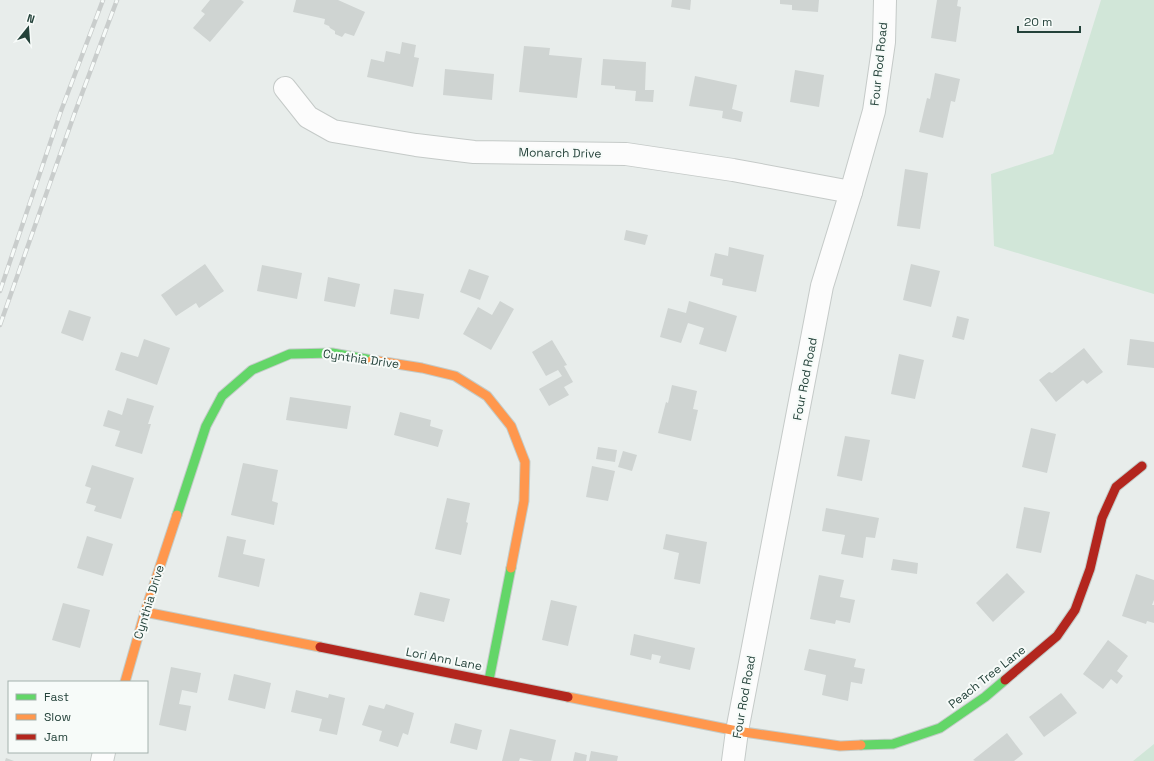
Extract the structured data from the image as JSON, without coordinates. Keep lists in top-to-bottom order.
{
  "streets": {
    "street": [
      "Four Rod Road",
      "Monarch Drive",
      "Cynthia Drive",
      "Lori Ann Lane",
      "Peach Tree Lane"
    ]
  },
  "crossings": [
    ["Four Rod Road", "Monarch Drive"],
    ["Four Rod Road", "Lori Ann Lane"],
    ["Four Rod Road", "Peach Tree Lane"],
    ["Cynthia Drive", "Lori Ann Lane"],
    ["Lori Ann Lane", "Peach Tree Lane"]
  ],
  "legend": ["Fast", "Slow", "Jam"],
  "scale_bar": "20 m",
  "north": "top"
}
